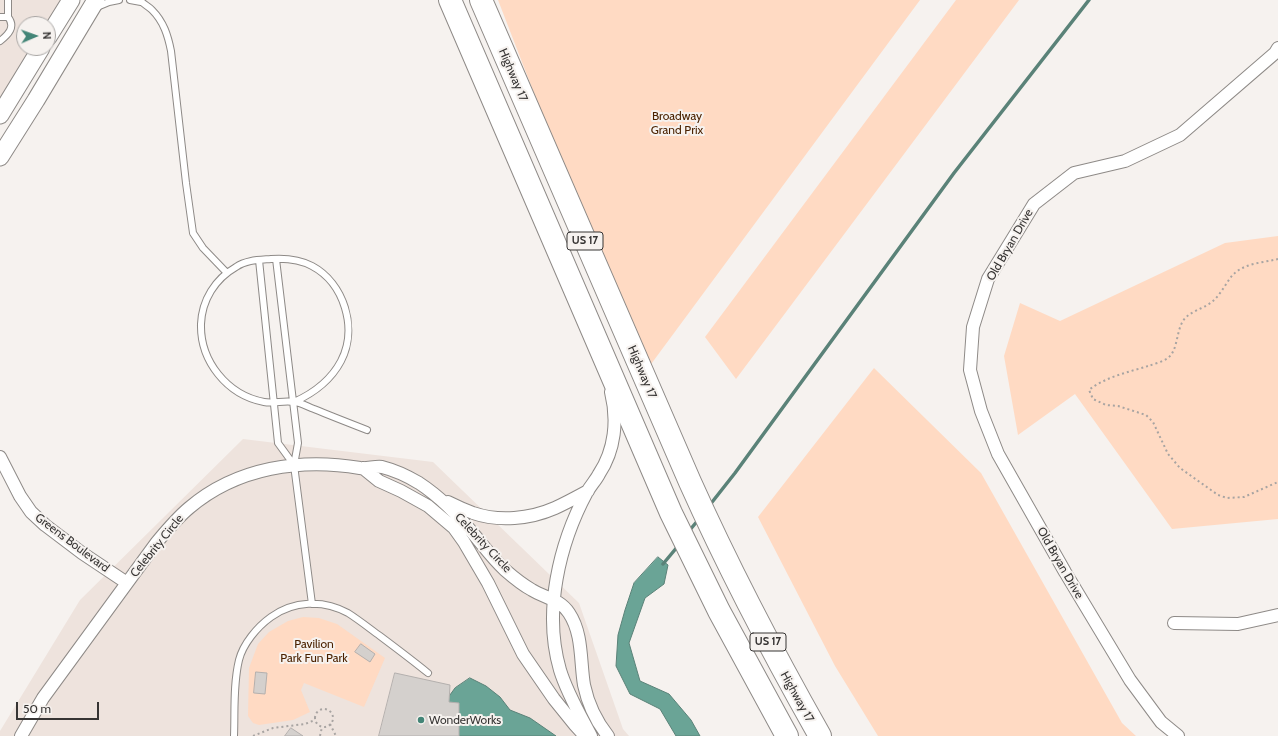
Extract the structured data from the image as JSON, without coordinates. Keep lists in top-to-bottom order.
{
  "streets": {
    "highway": ["Highway 17", "US 17"],
    "street": ["Old Bryan Drive", "Greens Boulevard", "Celebrity Circle"]
  },
  "crossings": [
    ["Greens Boulevard", "Celebrity Circle"]
  ],
  "parks": ["Broadway Grand Prix", "Pavilion Park Fun Park"],
  "places": ["WonderWorks"],
  "scale_bar": "50 m",
  "north": "right"
}
